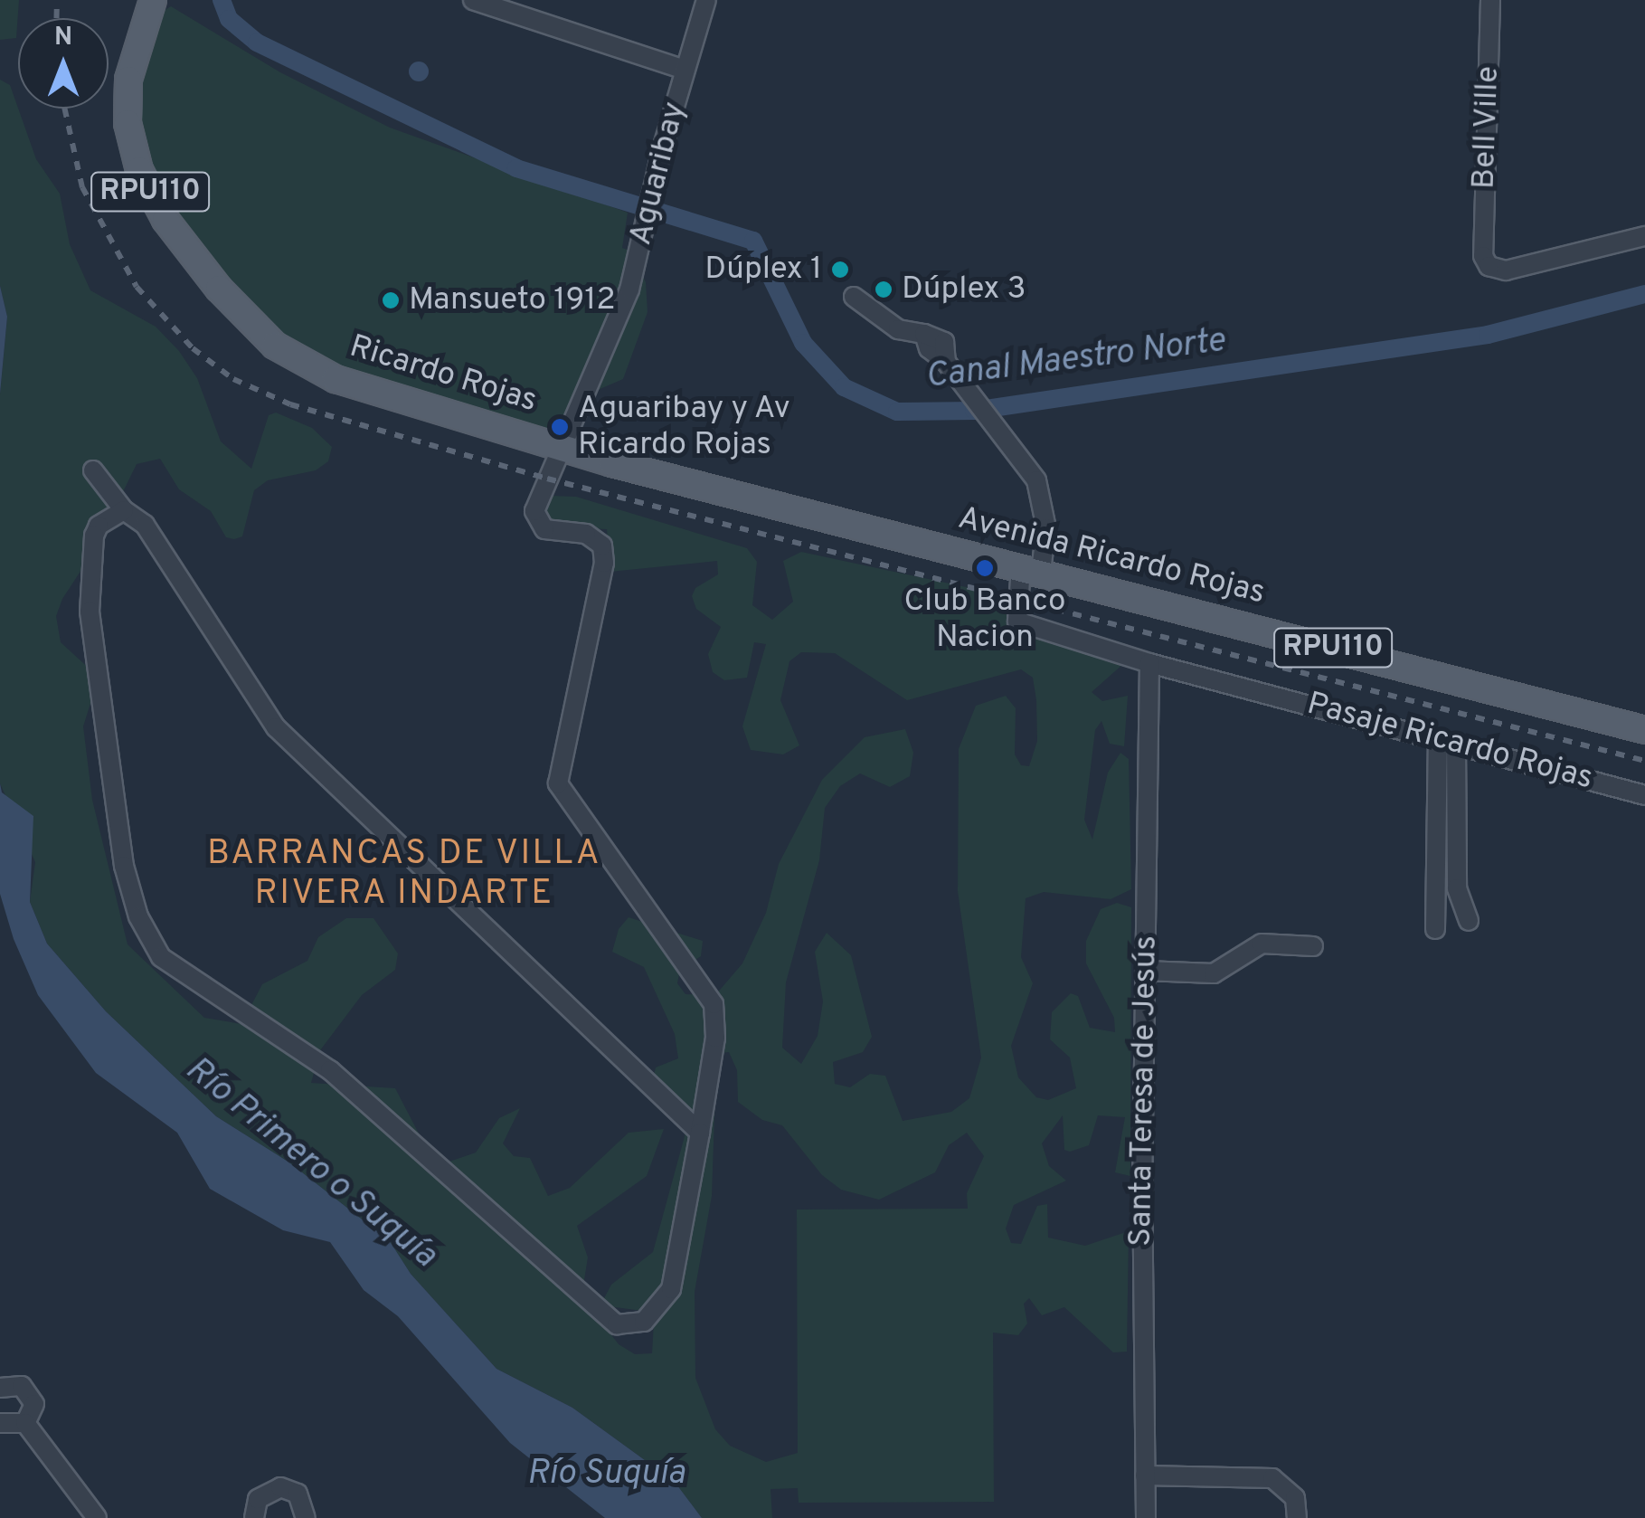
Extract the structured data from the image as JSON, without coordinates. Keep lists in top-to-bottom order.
{
  "streets": {
    "main road": ["RPU110", "Ricardo Rojas", "Avenida Ricardo Rojas"],
    "street": [
      "Bell Ville",
      "Aguaribay",
      "Pasaje Ricardo Rojas",
      "Santa Teresa de Jesús"
    ]
  },
  "crossings": [
    ["Aguaribay", "Ricardo Rojas"],
    ["Aguaribay", "Avenida Ricardo Rojas"],
    ["Ricardo Rojas", "Avenida Ricardo Rojas"],
    ["Avenida Ricardo Rojas", "Pasaje Ricardo Rojas"],
    ["Pasaje Ricardo Rojas", "Santa Teresa de Jesús"]
  ],
  "districts": ["BARRANCAS DE VILLA RIVERA INDARTE"],
  "water": ["Canal Maestro Norte", "Río Primero o Suquía", "Río Suquía"],
  "places": [
    "Dúplex 1",
    "Dúplex 3",
    "Mansueto 1912",
    "Aguaribay y Av Ricardo Rojas",
    "Club Banco Nacion"
  ],
  "north": "top"
}
